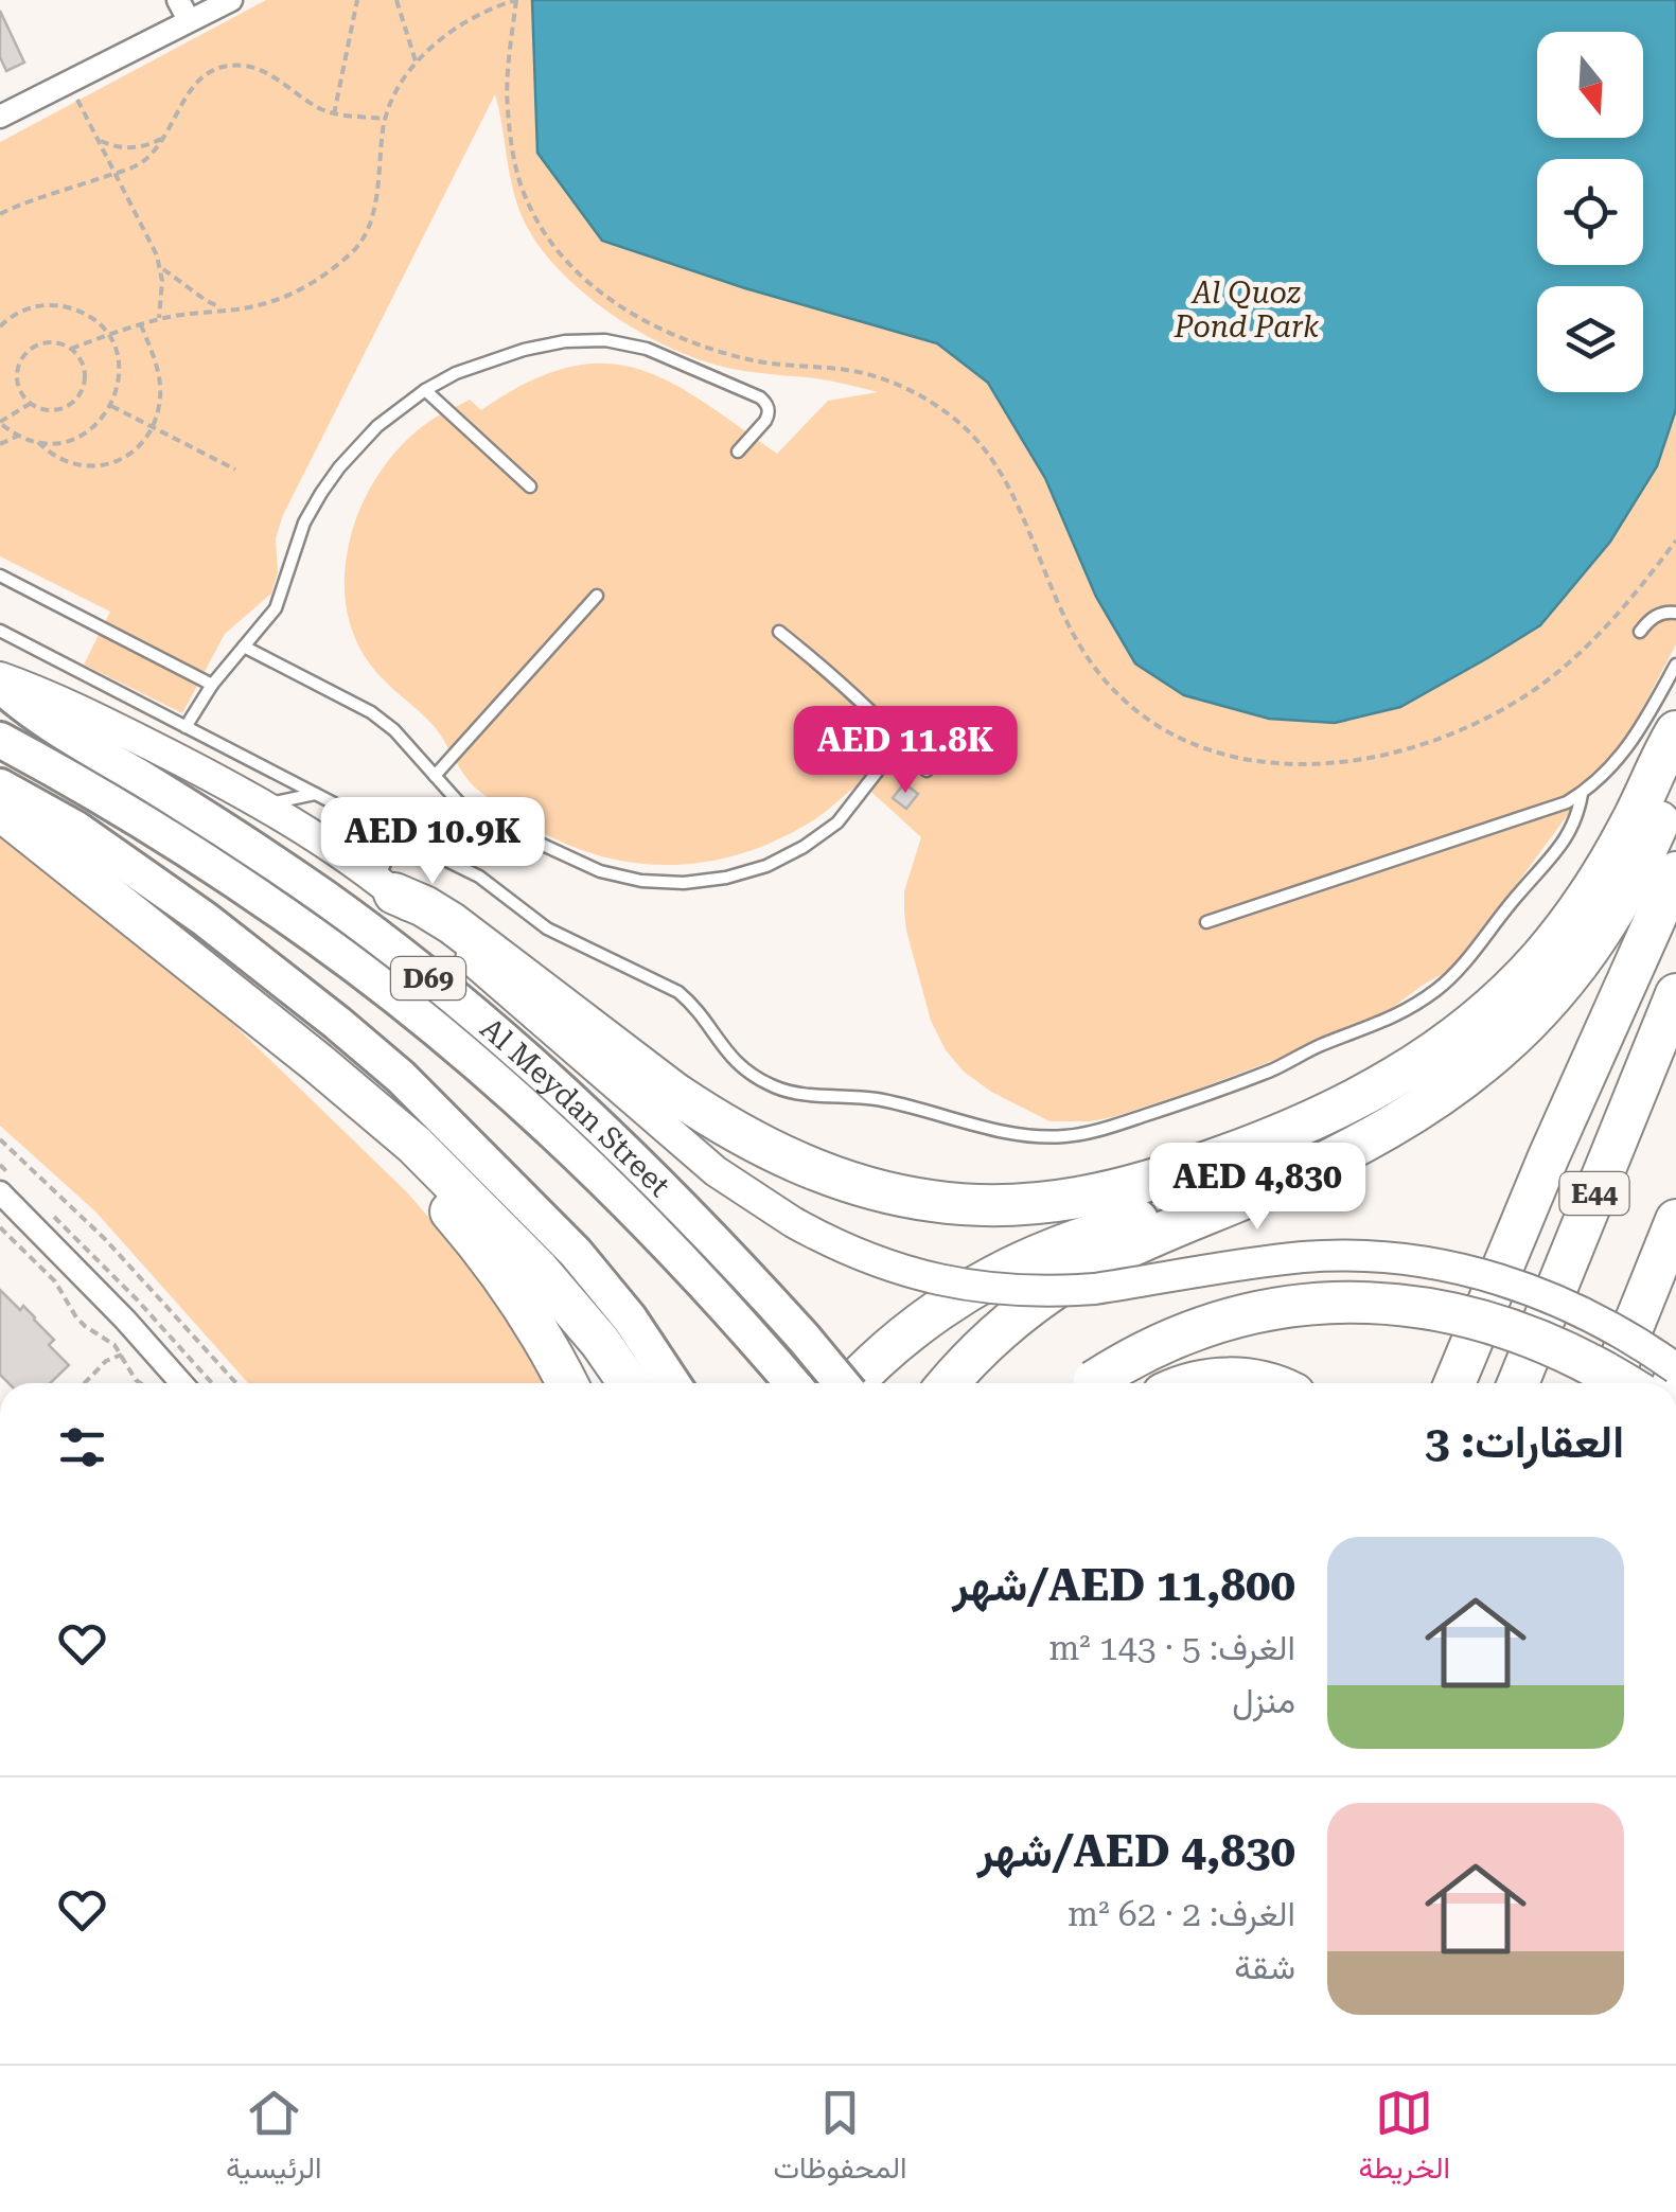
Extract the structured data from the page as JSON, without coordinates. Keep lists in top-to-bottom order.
{
  "streets": {
    "highway": ["E44"],
    "main road": ["D69", "Al Meydan Street"]
  },
  "parks": ["Al Quoz Pond Park"],
  "north": "bottom",
  "page": {
    "price": ["AED 11.8K", "AED 10.9K", "AED 4,830"],
    "heading": "العقارات: 3",
    "list": [
      {
        "name": "AED 11,800/شهر",
        "note": "الغرف: 5 · 143 m² · منزل"
      },
      {
        "name": "AED 4,830/شهر",
        "note": "الغرف: 2 · 62 m² · شقة"
      }
    ],
    "tabs": ["الخريطة", "المحفوظات", "الرئيسية"]
  }
}
